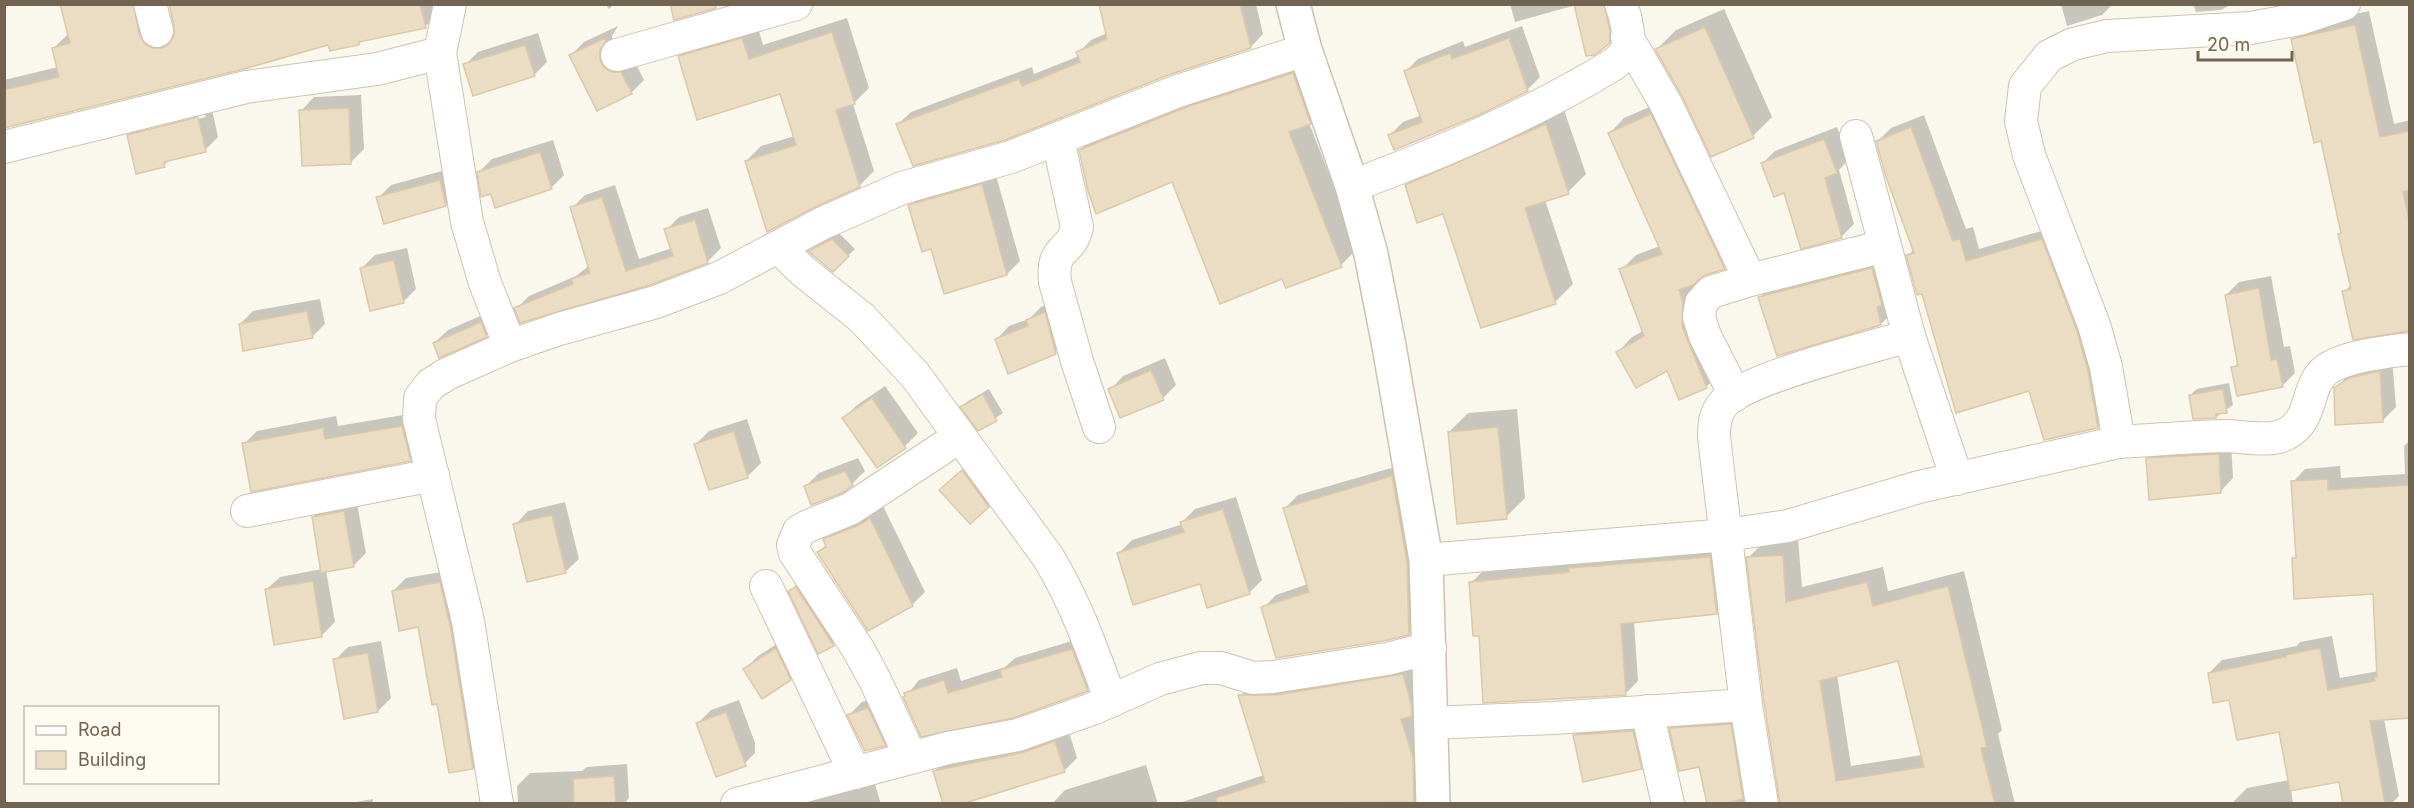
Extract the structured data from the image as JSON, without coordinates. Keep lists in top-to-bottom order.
{
  "legend": ["Road", "Building"],
  "scale_bar": "20 m"
}
